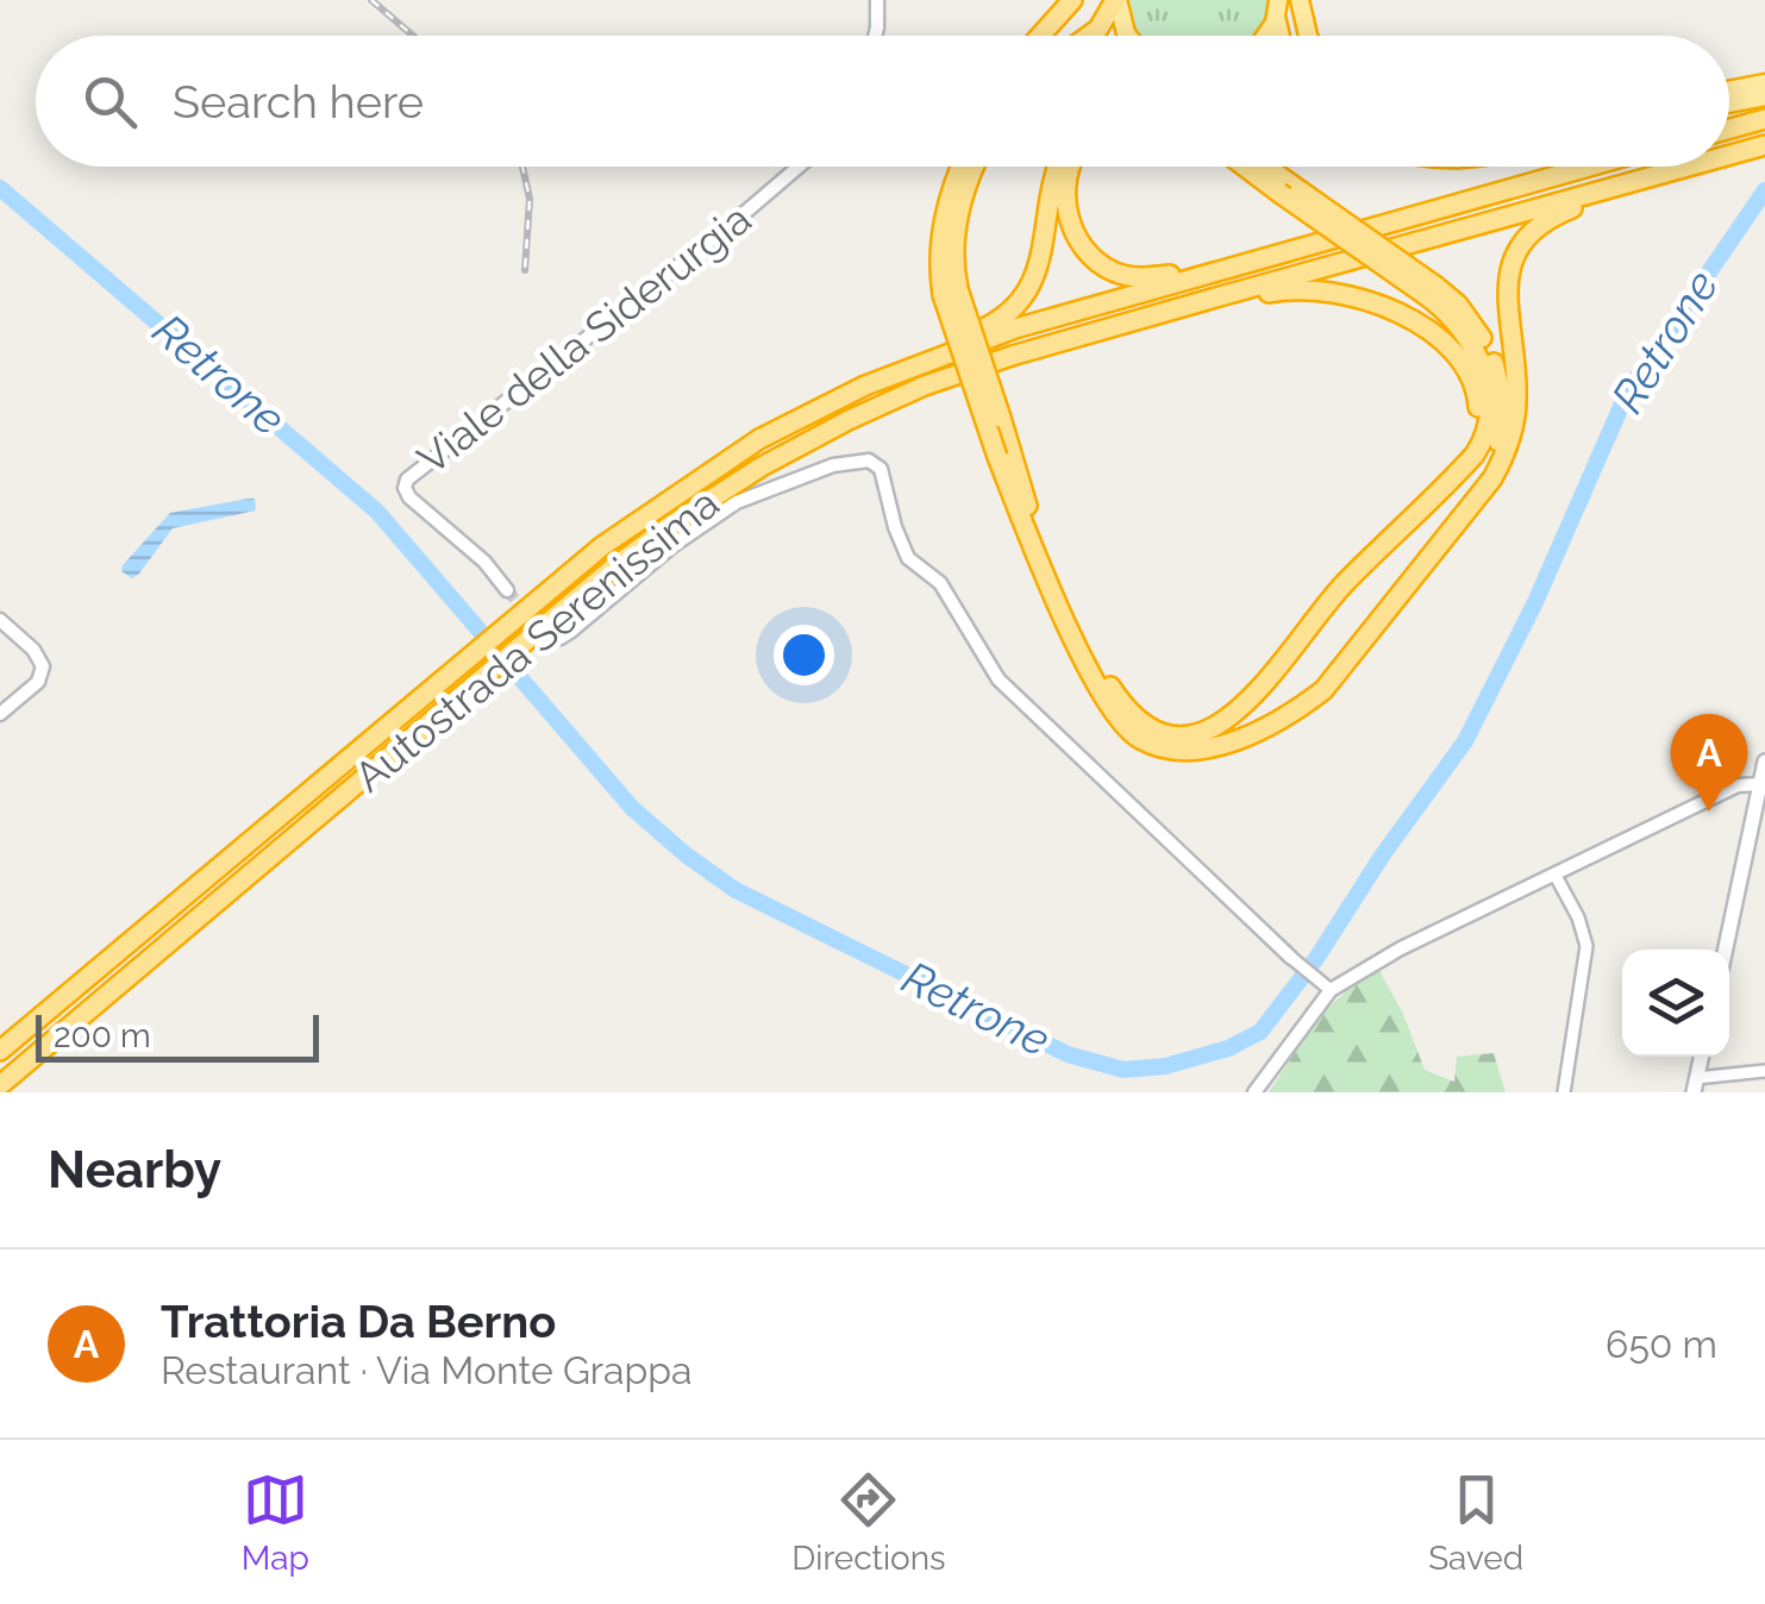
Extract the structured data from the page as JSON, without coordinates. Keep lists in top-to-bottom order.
{
  "streets": {
    "highway": ["Autostrada Serenissima"],
    "street": ["Viale della Siderurgia"]
  },
  "water": ["Retrone"],
  "scale_bar": "200 m",
  "page": {
    "search": "Search here",
    "pins": "A",
    "scale": "200 m",
    "heading": "Nearby",
    "list": [
      {
        "mark": "A",
        "name": "Trattoria Da Berno",
        "note": "Restaurant · Via Monte Grappa",
        "value": "650 m"
      }
    ],
    "nav": ["Map", "Directions", "Saved"]
  }
}
